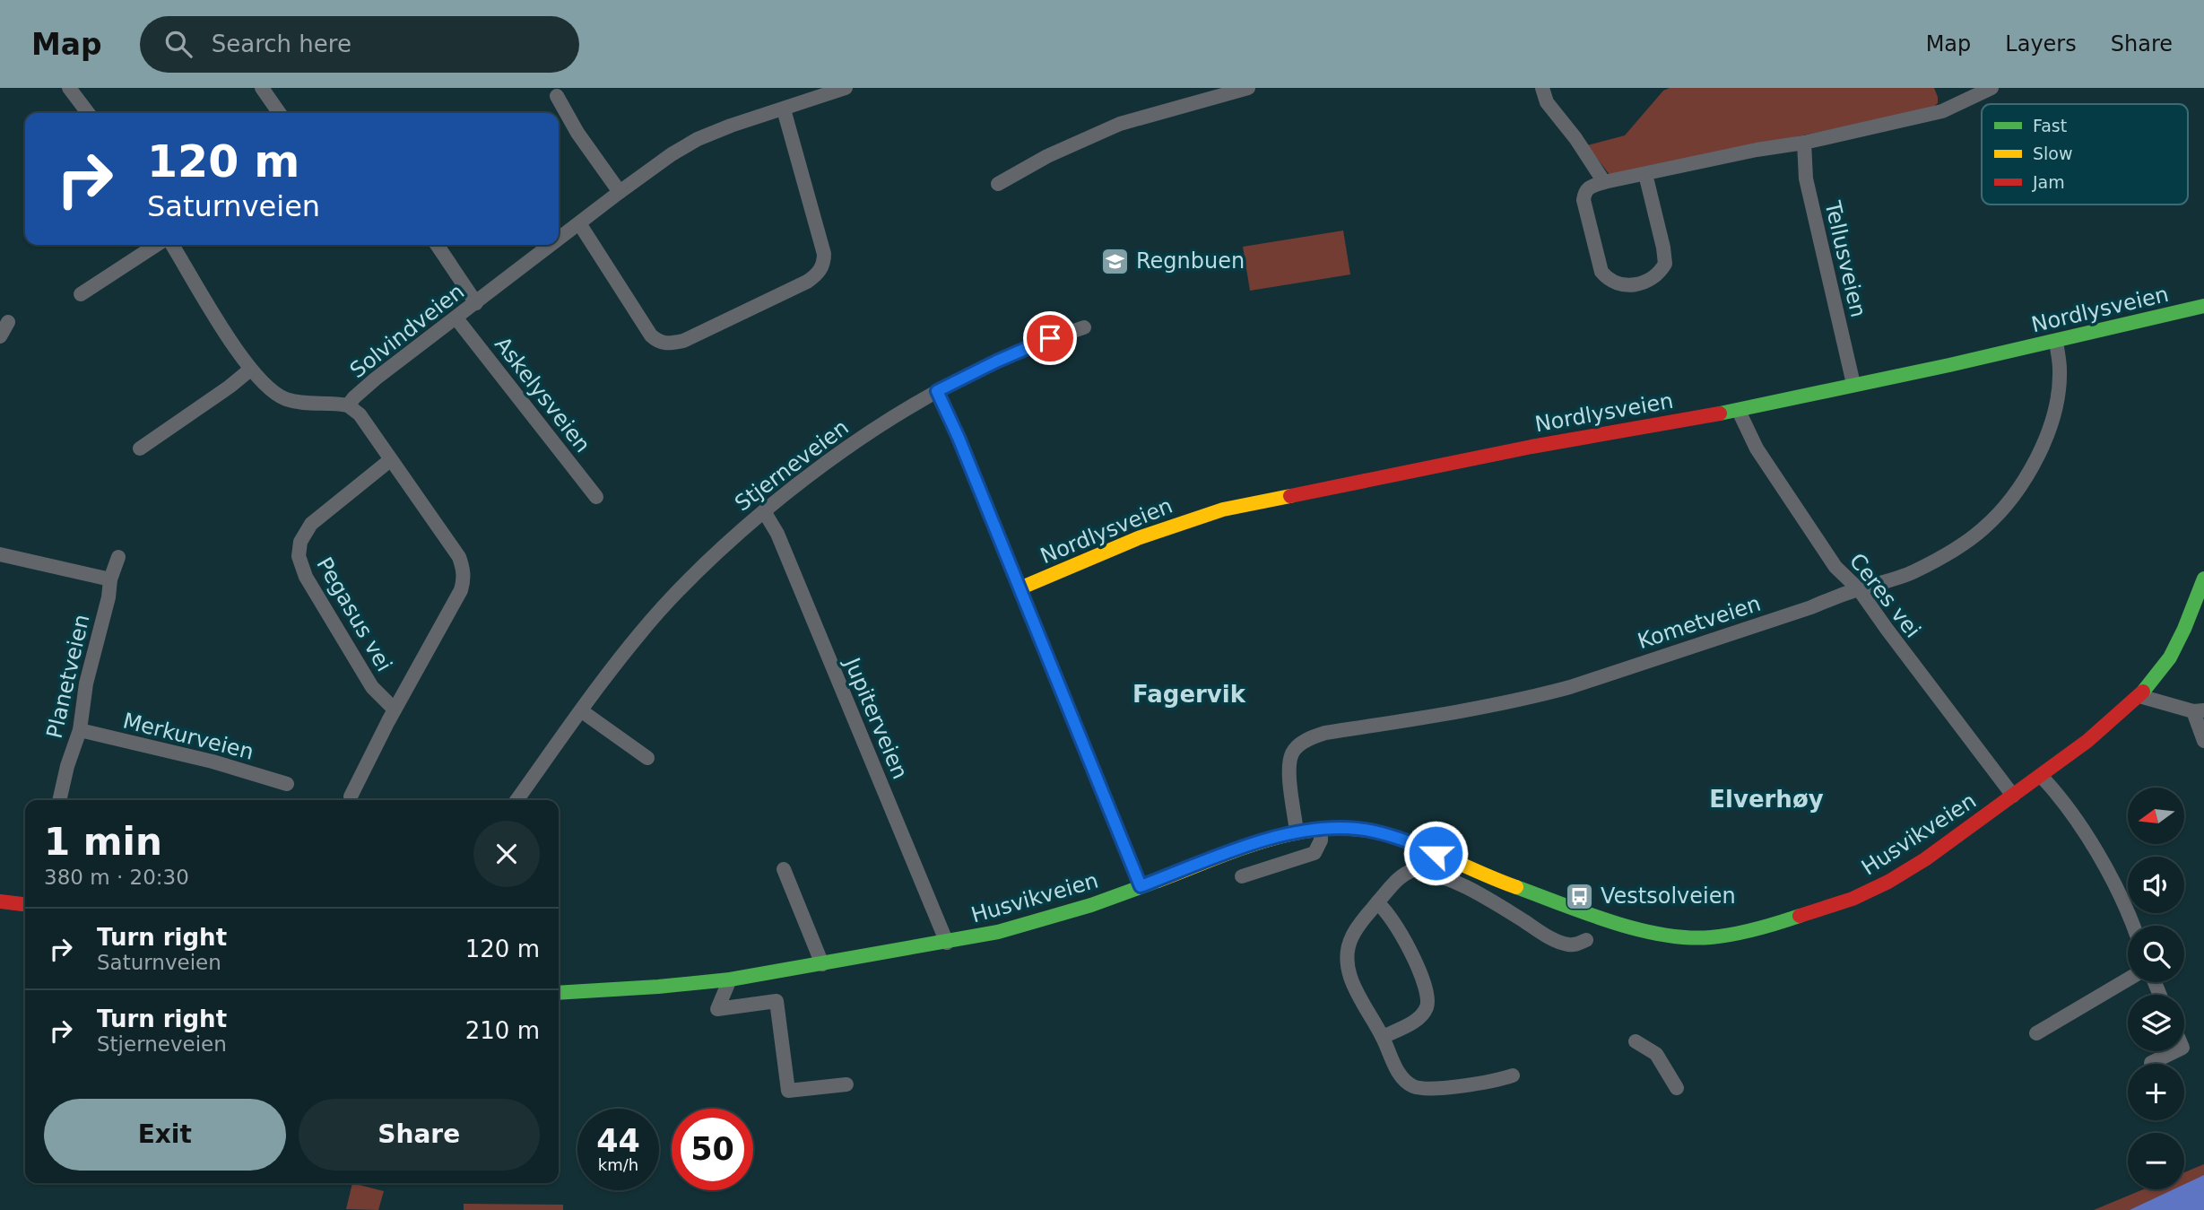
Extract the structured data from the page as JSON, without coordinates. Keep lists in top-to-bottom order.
{
  "streets": {
    "main road": ["Nordlysveien", "Husvikveien"],
    "street": [
      "Tellusveien",
      "Solvindveien",
      "Askelysveien",
      "Stjerneveien",
      "Ceres vei",
      "Pegasus vei",
      "Kometveien",
      "Planetveien",
      "Jupiterveien",
      "Merkurveien"
    ]
  },
  "crossings": [
    ["Tellusveien", "Nordlysveien"],
    ["Nordlysveien", "Ceres vei"],
    ["Nordlysveien", "Kometveien"],
    ["Solvindveien", "Askelysveien"],
    ["Solvindveien", "Pegasus vei"],
    ["Stjerneveien", "Jupiterveien"],
    ["Ceres vei", "Kometveien"],
    ["Ceres vei", "Husvikveien"],
    ["Kometveien", "Husvikveien"],
    ["Planetveien", "Merkurveien"],
    ["Jupiterveien", "Husvikveien"]
  ],
  "districts": ["Fagervik", "Elverhøy"],
  "places": {
    "school or university": ["Regnbuen"],
    "bus stop": ["Vestsolveien"]
  },
  "legend": ["Fast", "Slow", "Jam"],
  "north": "left",
  "page": {
    "header": "Map",
    "search": "Search here",
    "nav": ["Map", "Layers", "Share"],
    "turn": ["120 m", "Saturnveien"],
    "map_buttons": ["+", "−"],
    "heading": ["1 min", "380 m · 20:30"],
    "list": [
      {
        "name": "Turn right",
        "note": "Saturnveien",
        "value": "120 m"
      },
      {
        "name": "Turn right",
        "note": "Stjerneveien",
        "value": "210 m"
      }
    ],
    "buttons": ["Exit", "Share"],
    "speed": "44 km/h",
    "limit": "50"
  }
}
